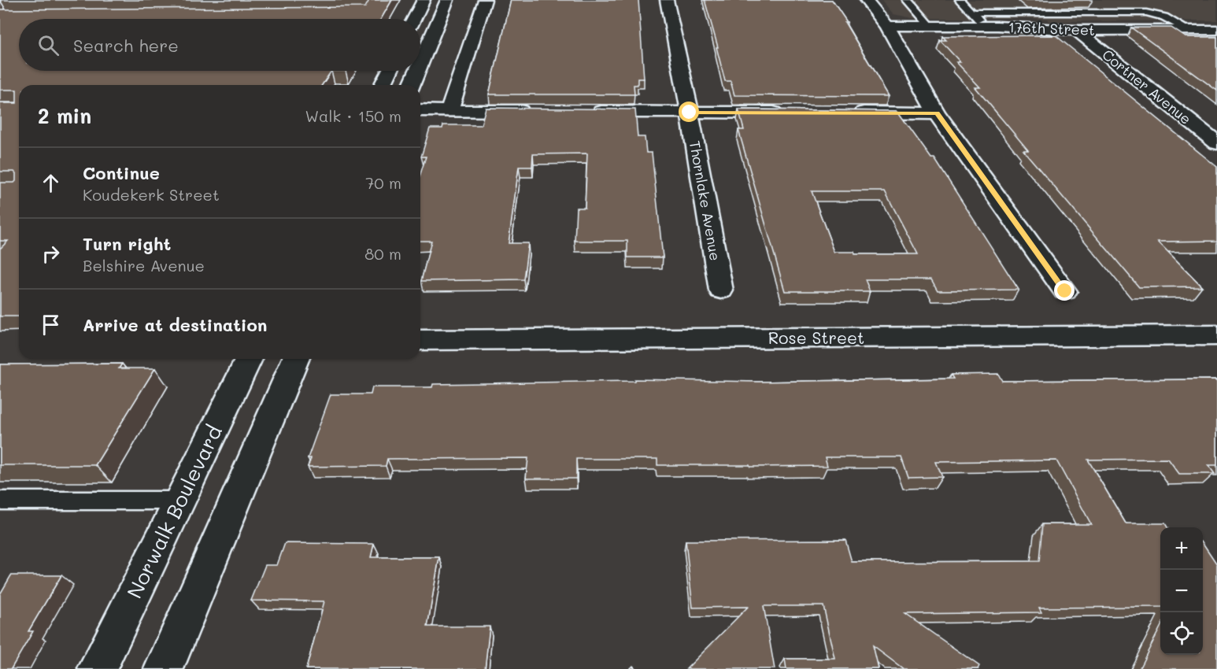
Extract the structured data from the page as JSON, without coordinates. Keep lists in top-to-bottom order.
{
  "streets": {
    "street": [
      "176th Street",
      "Cortner Avenue",
      "Thornlake Avenue",
      "Rose Street",
      "Norwalk Boulevard"
    ]
  },
  "crossings": [
    ["176th Street", "Cortner Avenue"]
  ],
  "page": {
    "search": "Search here",
    "heading": ["2 min", "Walk · 150 m"],
    "list": [
      ["Continue", "Koudekerk Street", "70 m"],
      ["Turn right", "Belshire Avenue", "80 m"],
      "Arrive at destination"
    ],
    "map_buttons": ["+", "−"]
  }
}
